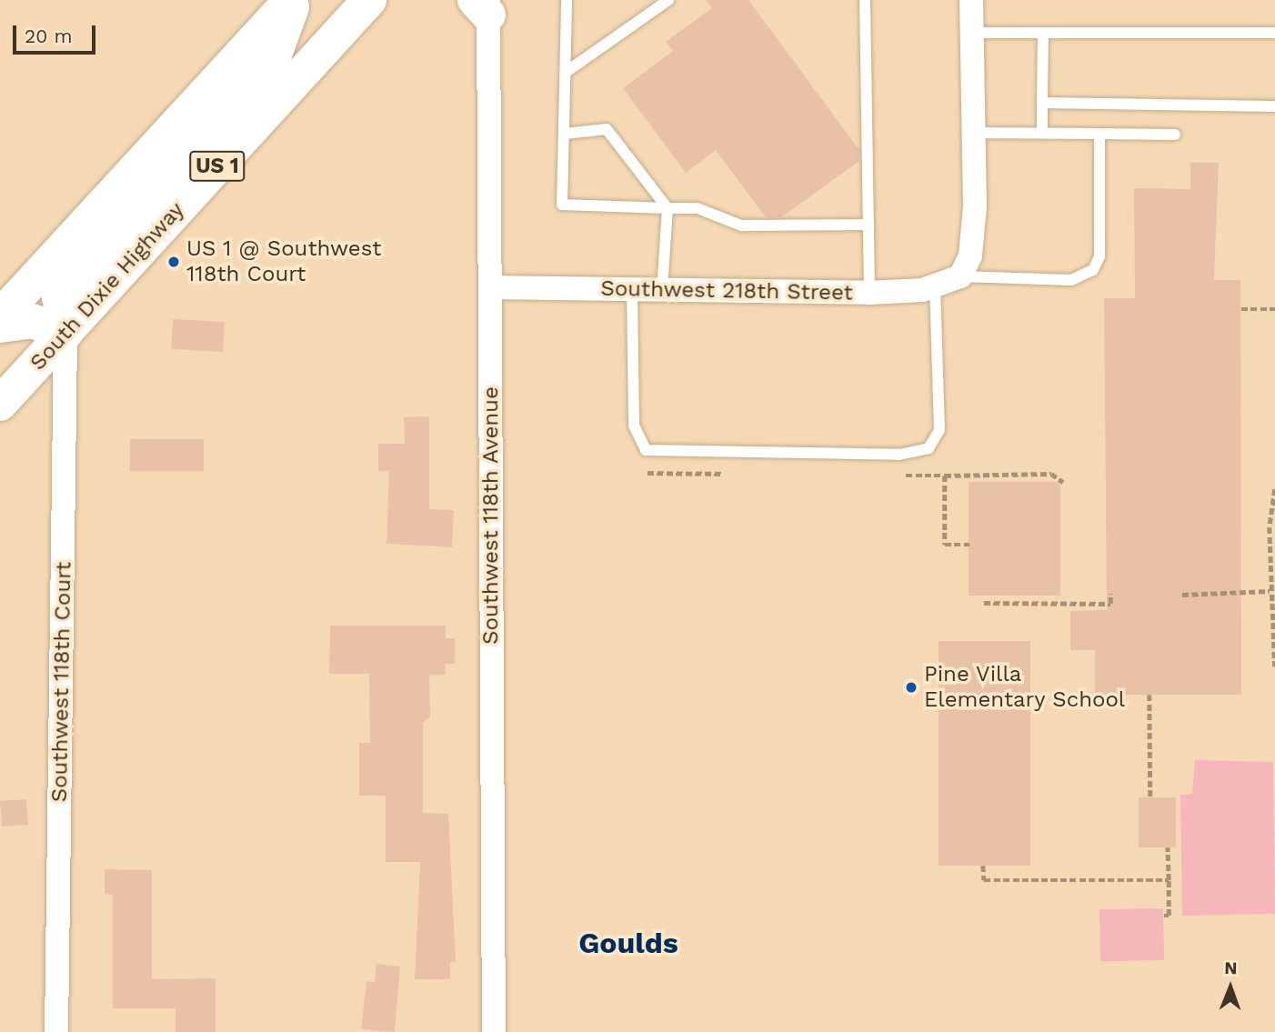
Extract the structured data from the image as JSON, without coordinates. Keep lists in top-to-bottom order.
{
  "streets": {
    "highway": ["US 1", "South Dixie Highway"],
    "street": ["Southwest 218th Street", "Southwest 118th Avenue", "Southwest 118th Court"]
  },
  "crossings": [
    ["South Dixie Highway", "Southwest 118th Court"],
    ["Southwest 218th Street", "Southwest 118th Avenue"]
  ],
  "districts": ["Goulds"],
  "places": ["US 1 @ Southwest 118th Court", "Pine Villa Elementary School"],
  "scale_bar": "20 m",
  "north": "top"
}
